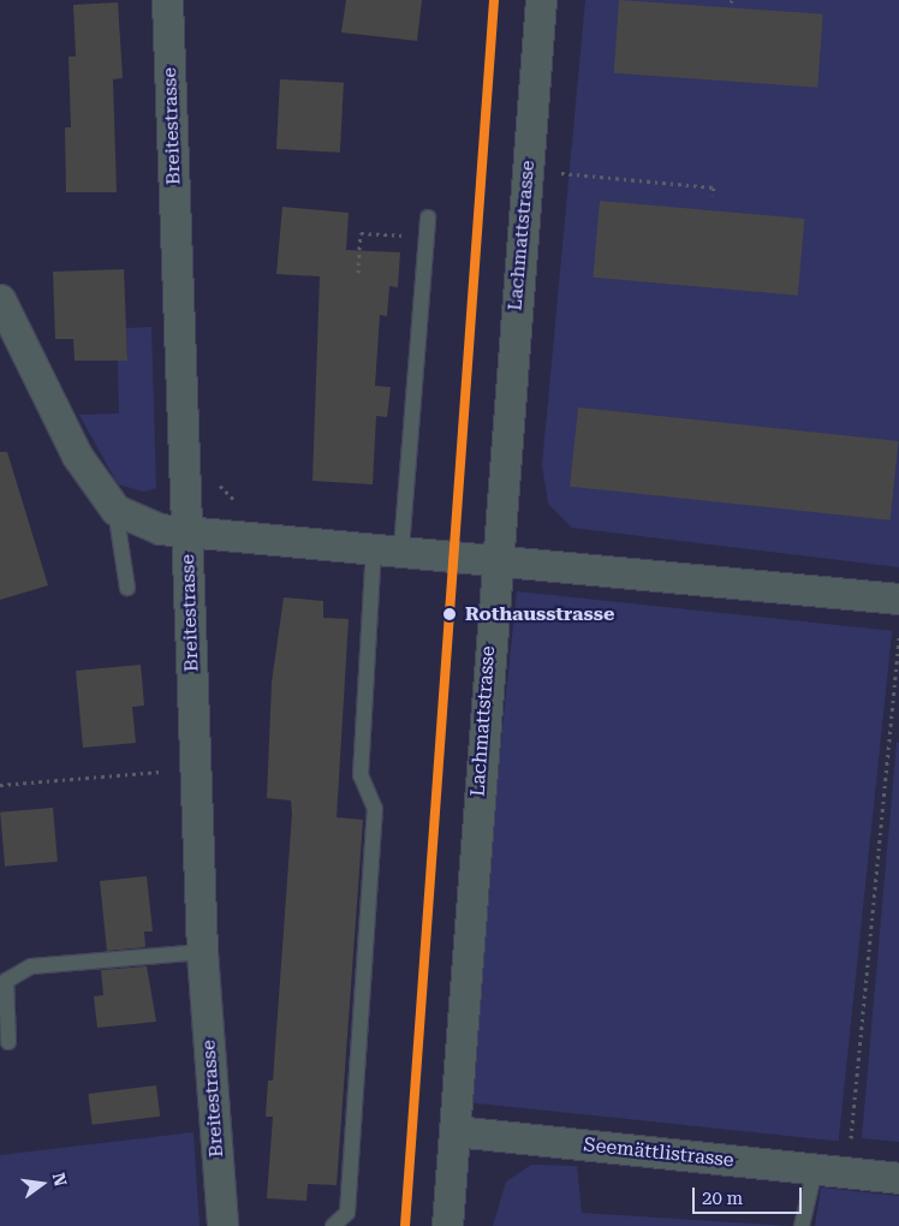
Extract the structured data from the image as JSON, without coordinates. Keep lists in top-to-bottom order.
{
  "streets": {
    "street": ["Breitestrasse", "Lachmattstrasse", "Seemättlistrasse"]
  },
  "crossings": [
    ["Lachmattstrasse", "Seemättlistrasse"]
  ],
  "places": ["Rothausstrasse"],
  "scale_bar": "20 m",
  "north": "right"
}
